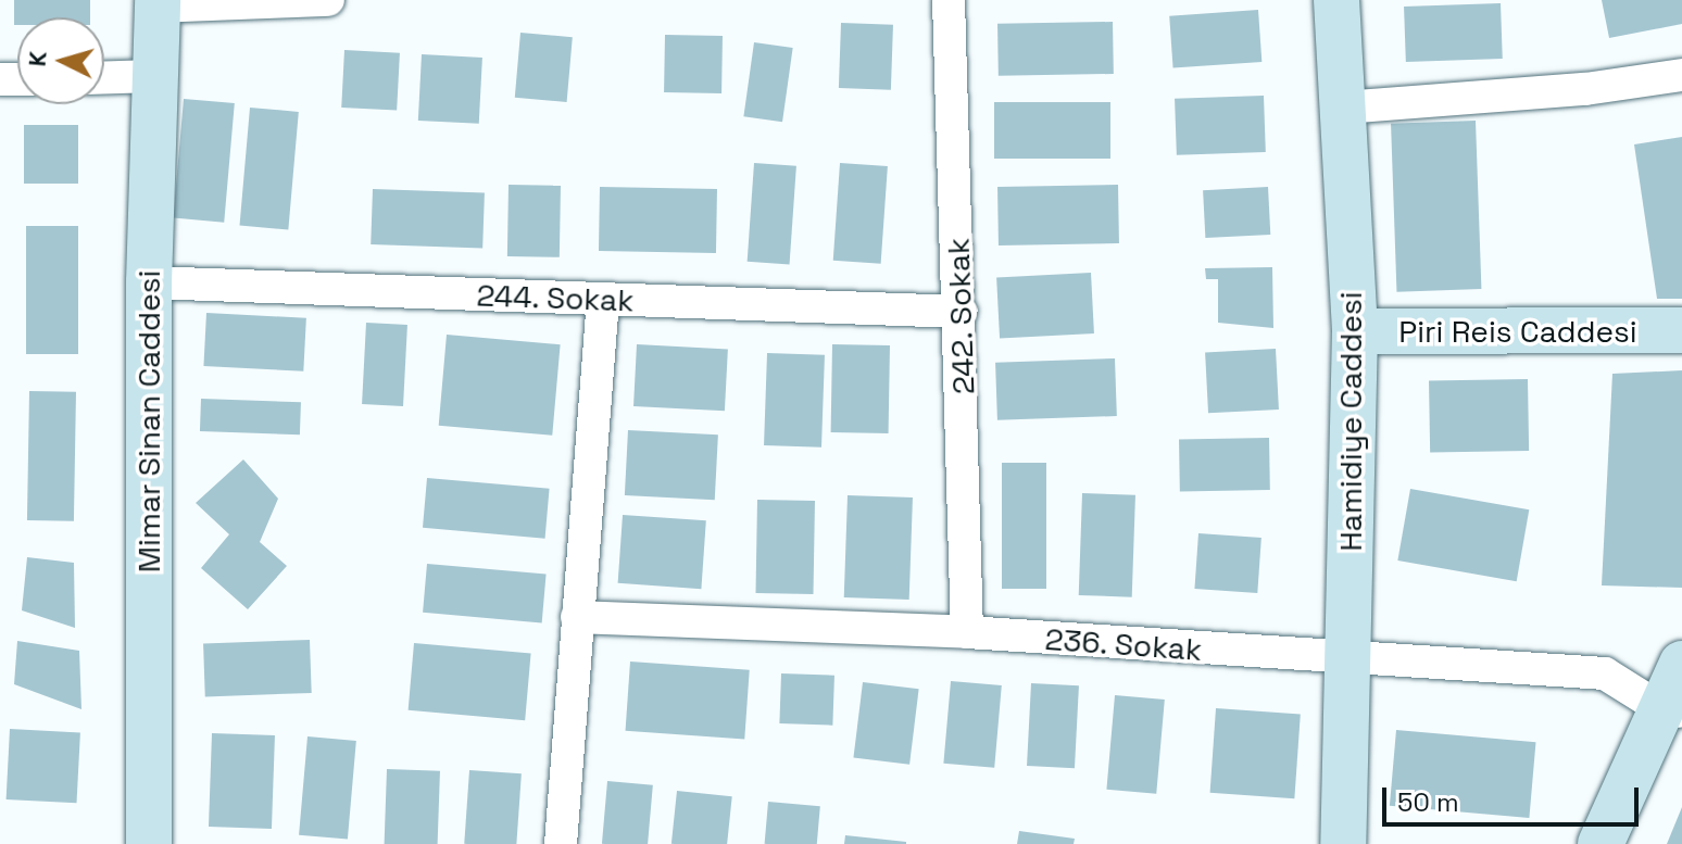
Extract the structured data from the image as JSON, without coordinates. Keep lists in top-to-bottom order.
{
  "streets": {
    "street": [
      "244. Sokak",
      "242. Sokak",
      "Piri Reis Caddesi",
      "Mimar Sinan Caddesi",
      "Hamidiye Caddesi",
      "236. Sokak"
    ]
  },
  "crossings": [
    ["244. Sokak", "242. Sokak"],
    ["244. Sokak", "Mimar Sinan Caddesi"],
    ["242. Sokak", "236. Sokak"],
    ["Piri Reis Caddesi", "Hamidiye Caddesi"],
    ["Hamidiye Caddesi", "236. Sokak"]
  ],
  "scale_bar": "50 m",
  "north": "left"
}
